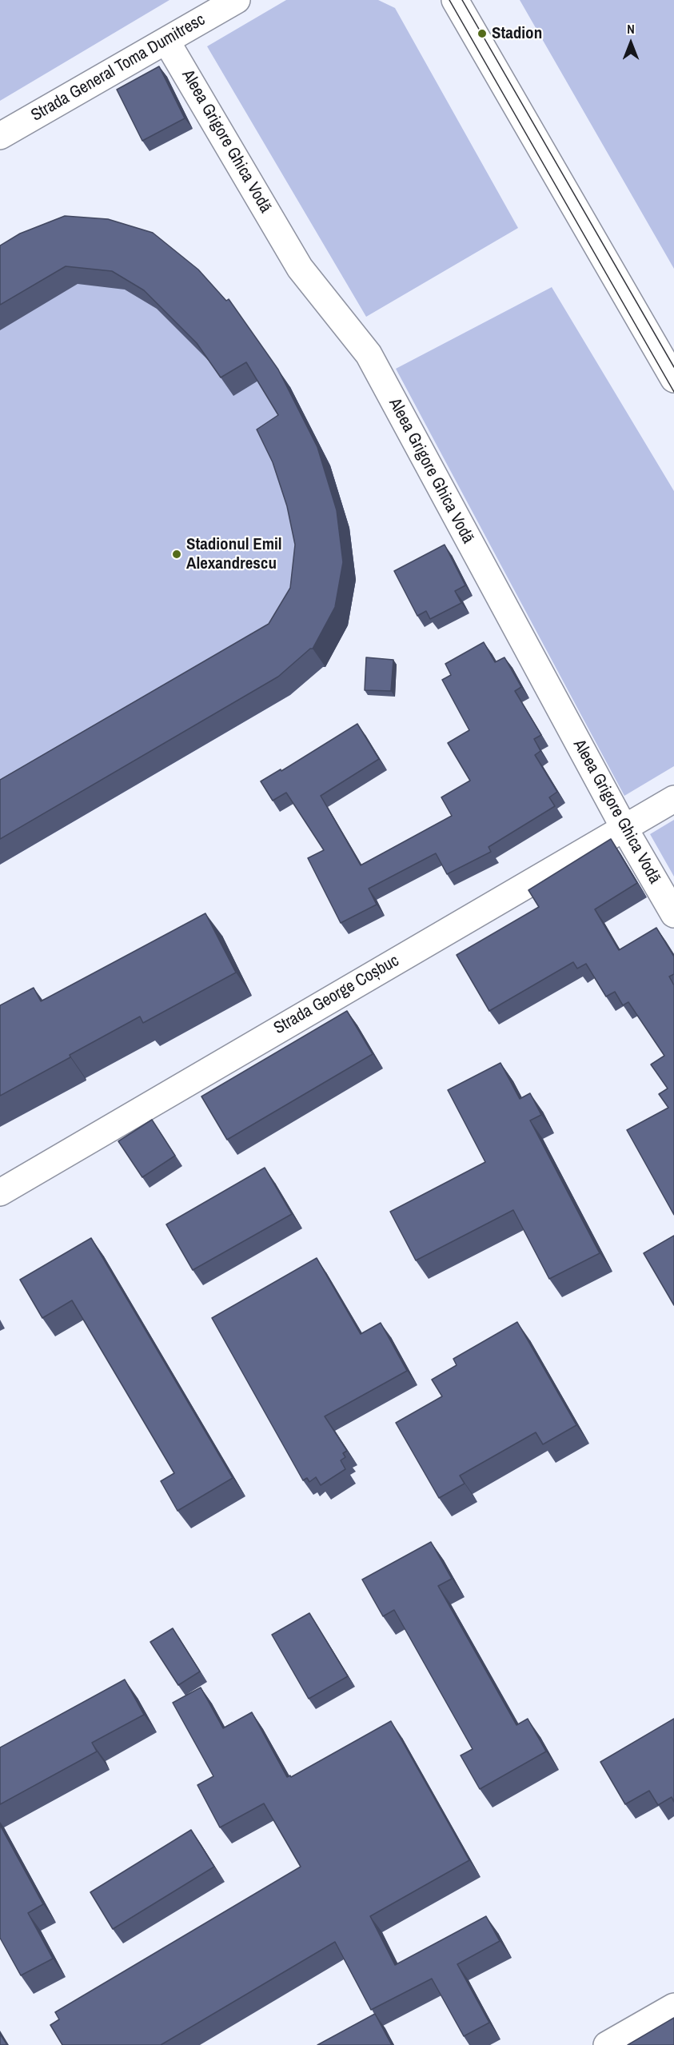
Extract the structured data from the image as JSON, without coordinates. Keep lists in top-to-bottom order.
{
  "streets": {
    "street": ["Strada General Toma Dumitresc", "Aleea Grigore Ghica Vodă", "Strada George Coșbuc"]
  },
  "crossings": [
    ["Strada General Toma Dumitresc", "Aleea Grigore Ghica Vodă"],
    ["Aleea Grigore Ghica Vodă", "Strada George Coșbuc"]
  ],
  "places": ["Stadion", "Stadionul Emil Alexandrescu"],
  "north": "top"
}
